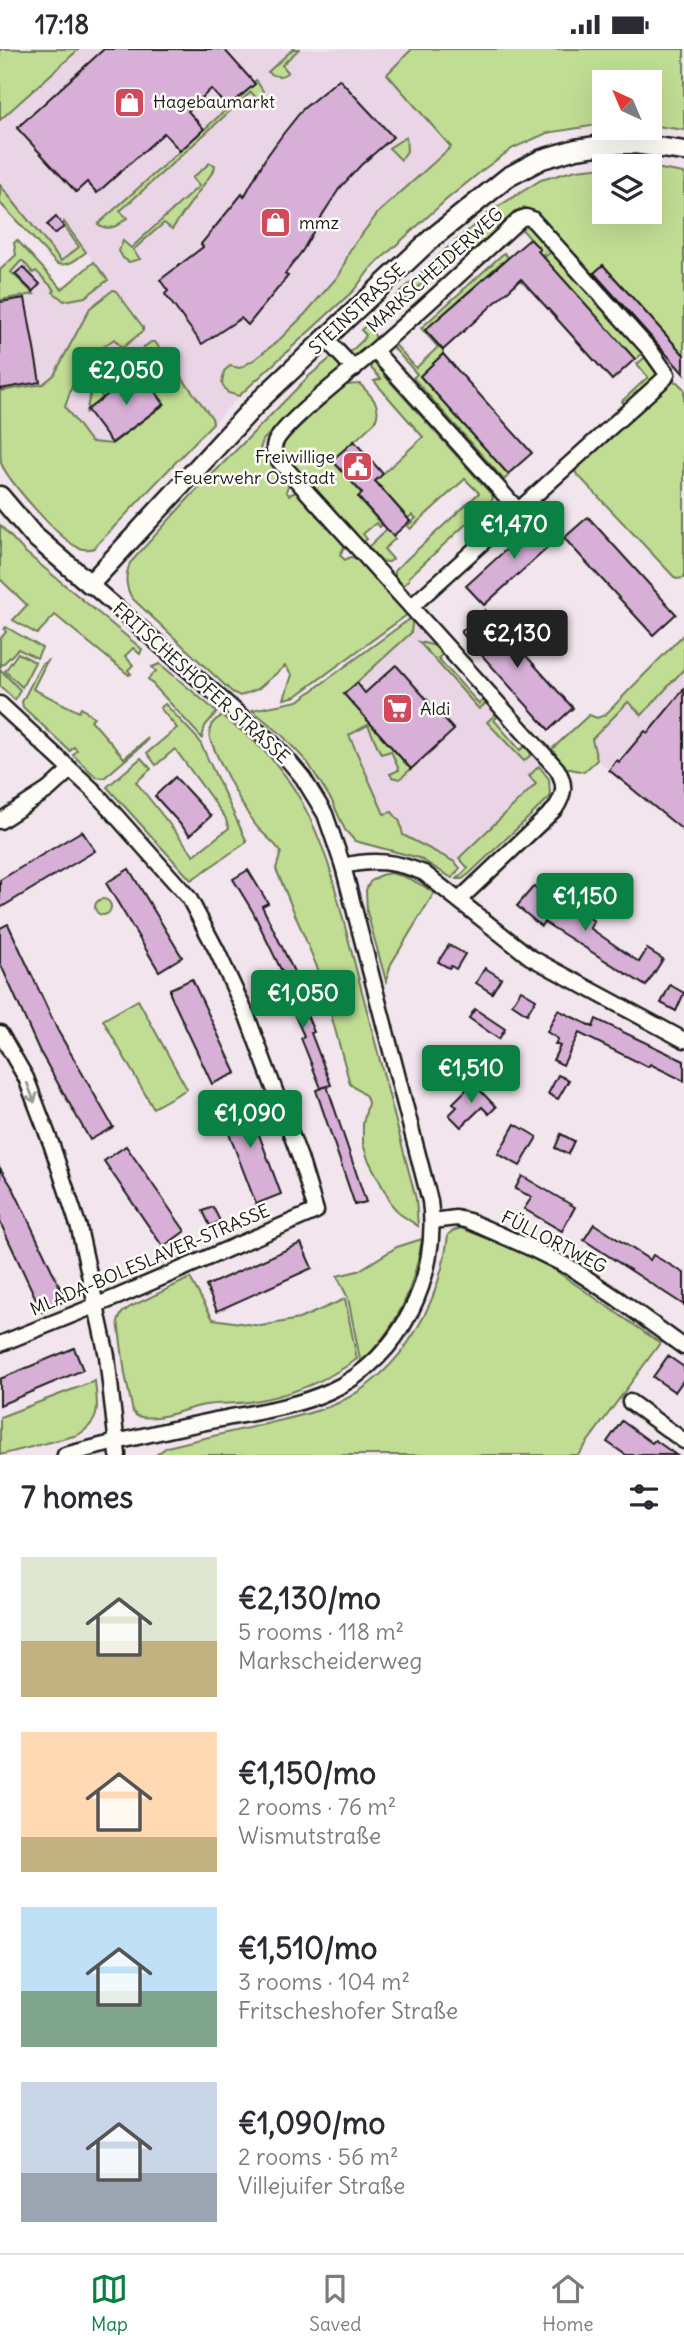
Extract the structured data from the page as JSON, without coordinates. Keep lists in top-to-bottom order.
{
  "streets": {
    "street": [
      "MARKSCHEIDERWEG",
      "STEINSTRASSE",
      "FRITSCHESHOFER STRASSE",
      "FÜLLORTWEG",
      "MLADA-BOLESLAVER-STRASSE"
    ]
  },
  "crossings": [
    ["STEINSTRASSE", "FRITSCHESHOFER STRASSE"],
    ["FRITSCHESHOFER STRASSE", "FÜLLORTWEG"]
  ],
  "places": {
    "shop": ["Hagebaumarkt", "mmz"],
    "public building": ["Freiwillige Feuerwehr Oststadt"],
    "supermarket": ["Aldi"]
  },
  "north": "top left",
  "page": {
    "status": "17:18",
    "price": [
      "€2,050",
      "€1,470",
      "€2,130",
      "€1,150",
      "€1,050",
      "€1,510",
      "€1,090"
    ],
    "heading": "7 homes",
    "list": [
      {
        "name": "€2,130/mo",
        "note": "5 rooms · 118 m² · Markscheiderweg"
      },
      {
        "name": "€1,150/mo",
        "note": "2 rooms · 76 m² · Wismutstraße"
      },
      {
        "name": "€1,510/mo",
        "note": "3 rooms · 104 m² · Fritscheshofer Straße"
      },
      {
        "name": "€1,090/mo",
        "note": "2 rooms · 56 m² · Villejuifer Straße"
      }
    ],
    "tabs": ["Map", "Saved", "Home"]
  }
}
